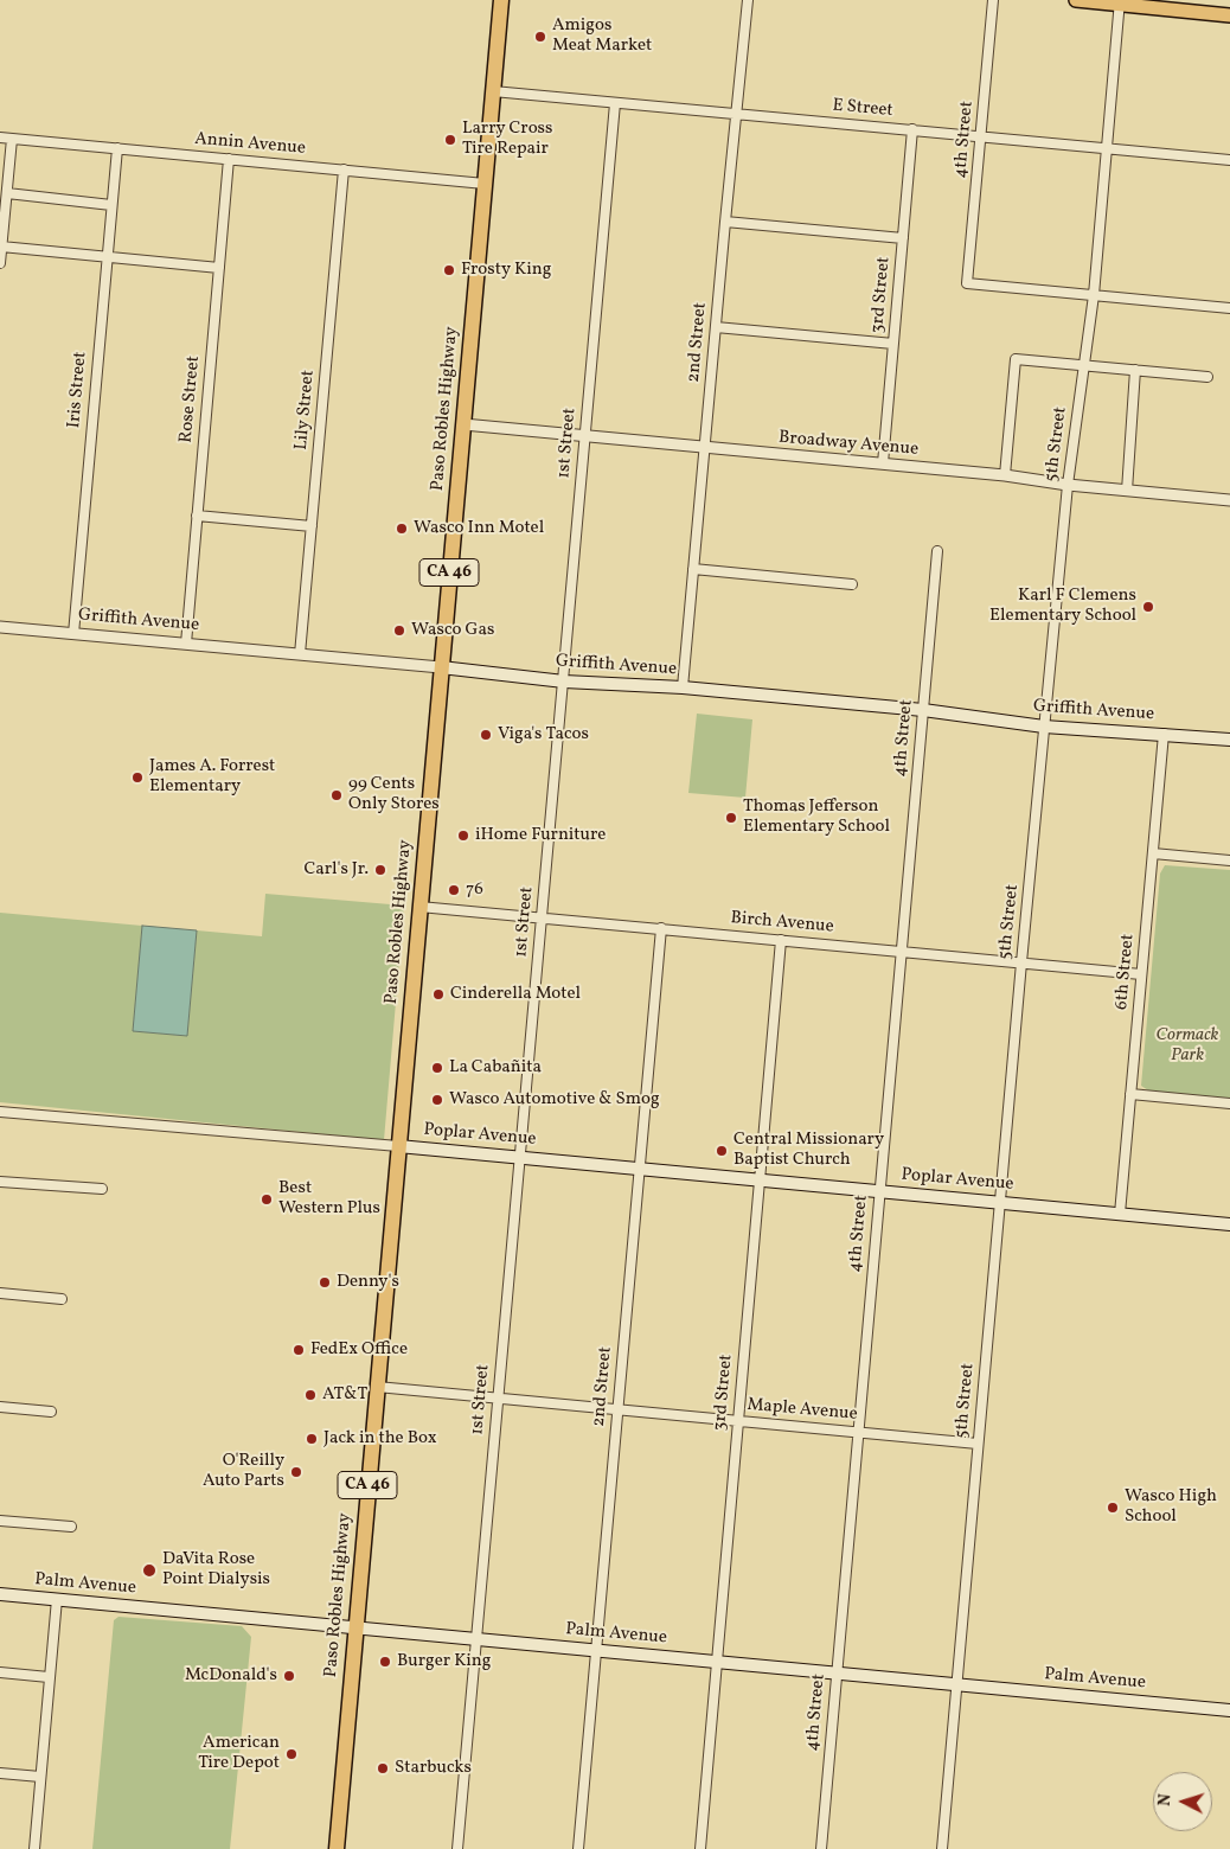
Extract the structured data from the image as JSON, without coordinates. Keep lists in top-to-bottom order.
{
  "streets": {
    "highway": ["Paso Robles Highway", "CA 46"],
    "main road": ["Griffith Avenue", "Poplar Avenue", "Palm Avenue"],
    "street": [
      "E Street",
      "4th Street",
      "Annin Avenue",
      "3rd Street",
      "2nd Street",
      "Iris Street",
      "Rose Street",
      "Lily Street",
      "1st Street",
      "Broadway Avenue",
      "5th Street",
      "Birch Avenue",
      "6th Street",
      "Maple Avenue"
    ]
  },
  "crossings": [
    ["E Street", "4th Street"],
    ["E Street", "3rd Street"],
    ["E Street", "2nd Street"],
    ["E Street", "Paso Robles Highway"],
    ["E Street", "1st Street"],
    ["E Street", "5th Street"],
    ["4th Street", "5th Street"],
    ["4th Street", "Griffith Avenue"],
    ["4th Street", "Birch Avenue"],
    ["4th Street", "Poplar Avenue"],
    ["4th Street", "Maple Avenue"],
    ["4th Street", "Palm Avenue"],
    ["Annin Avenue", "Iris Street"],
    ["Annin Avenue", "Rose Street"],
    ["Annin Avenue", "Paso Robles Highway"],
    ["Annin Avenue", "Lily Street"],
    ["3rd Street", "Broadway Avenue"],
    ["3rd Street", "Birch Avenue"],
    ["3rd Street", "Poplar Avenue"],
    ["3rd Street", "Maple Avenue"],
    ["3rd Street", "Palm Avenue"],
    ["2nd Street", "Broadway Avenue"],
    ["2nd Street", "Griffith Avenue"],
    ["2nd Street", "Birch Avenue"],
    ["2nd Street", "Poplar Avenue"],
    ["2nd Street", "Maple Avenue"],
    ["2nd Street", "Palm Avenue"],
    ["Iris Street", "Griffith Avenue"],
    ["Rose Street", "Griffith Avenue"],
    ["Paso Robles Highway", "Broadway Avenue"],
    ["Paso Robles Highway", "Griffith Avenue"],
    ["Paso Robles Highway", "Birch Avenue"],
    ["Paso Robles Highway", "Poplar Avenue"],
    ["Paso Robles Highway", "Maple Avenue"],
    ["Paso Robles Highway", "Palm Avenue"],
    ["Lily Street", "Griffith Avenue"],
    ["1st Street", "Broadway Avenue"],
    ["1st Street", "Griffith Avenue"],
    ["1st Street", "Birch Avenue"],
    ["1st Street", "Poplar Avenue"],
    ["1st Street", "Maple Avenue"],
    ["1st Street", "Palm Avenue"],
    ["Broadway Avenue", "5th Street"],
    ["5th Street", "Griffith Avenue"],
    ["5th Street", "Birch Avenue"],
    ["5th Street", "Poplar Avenue"],
    ["5th Street", "Maple Avenue"],
    ["5th Street", "Palm Avenue"],
    ["Griffith Avenue", "6th Street"],
    ["Birch Avenue", "6th Street"],
    ["6th Street", "Poplar Avenue"]
  ],
  "parks": ["Cormack Park"],
  "places": [
    "Amigos Meat Market",
    "Larry Cross Tire Repair",
    "Frosty King",
    "Wasco Inn Motel",
    "Karl F Clemens Elementary School",
    "Wasco Gas",
    "Viga's Tacos",
    "James A. Forrest Elementary",
    "99 Cents Only Stores",
    "Thomas Jefferson Elementary School",
    "iHome Furniture",
    "Carl's Jr.",
    "76",
    "Cinderella Motel",
    "La Cabañita",
    "Wasco Automotive & Smog",
    "Central Missionary Baptist Church",
    "Best Western Plus",
    "Denny's",
    "FedEx Office",
    "AT&T",
    "Jack in the Box",
    "O'Reilly Auto Parts",
    "Wasco High School",
    "DaVita Rose Point Dialysis",
    "Burger King",
    "McDonald's",
    "American Tire Depot",
    "Starbucks"
  ],
  "north": "left"
}
